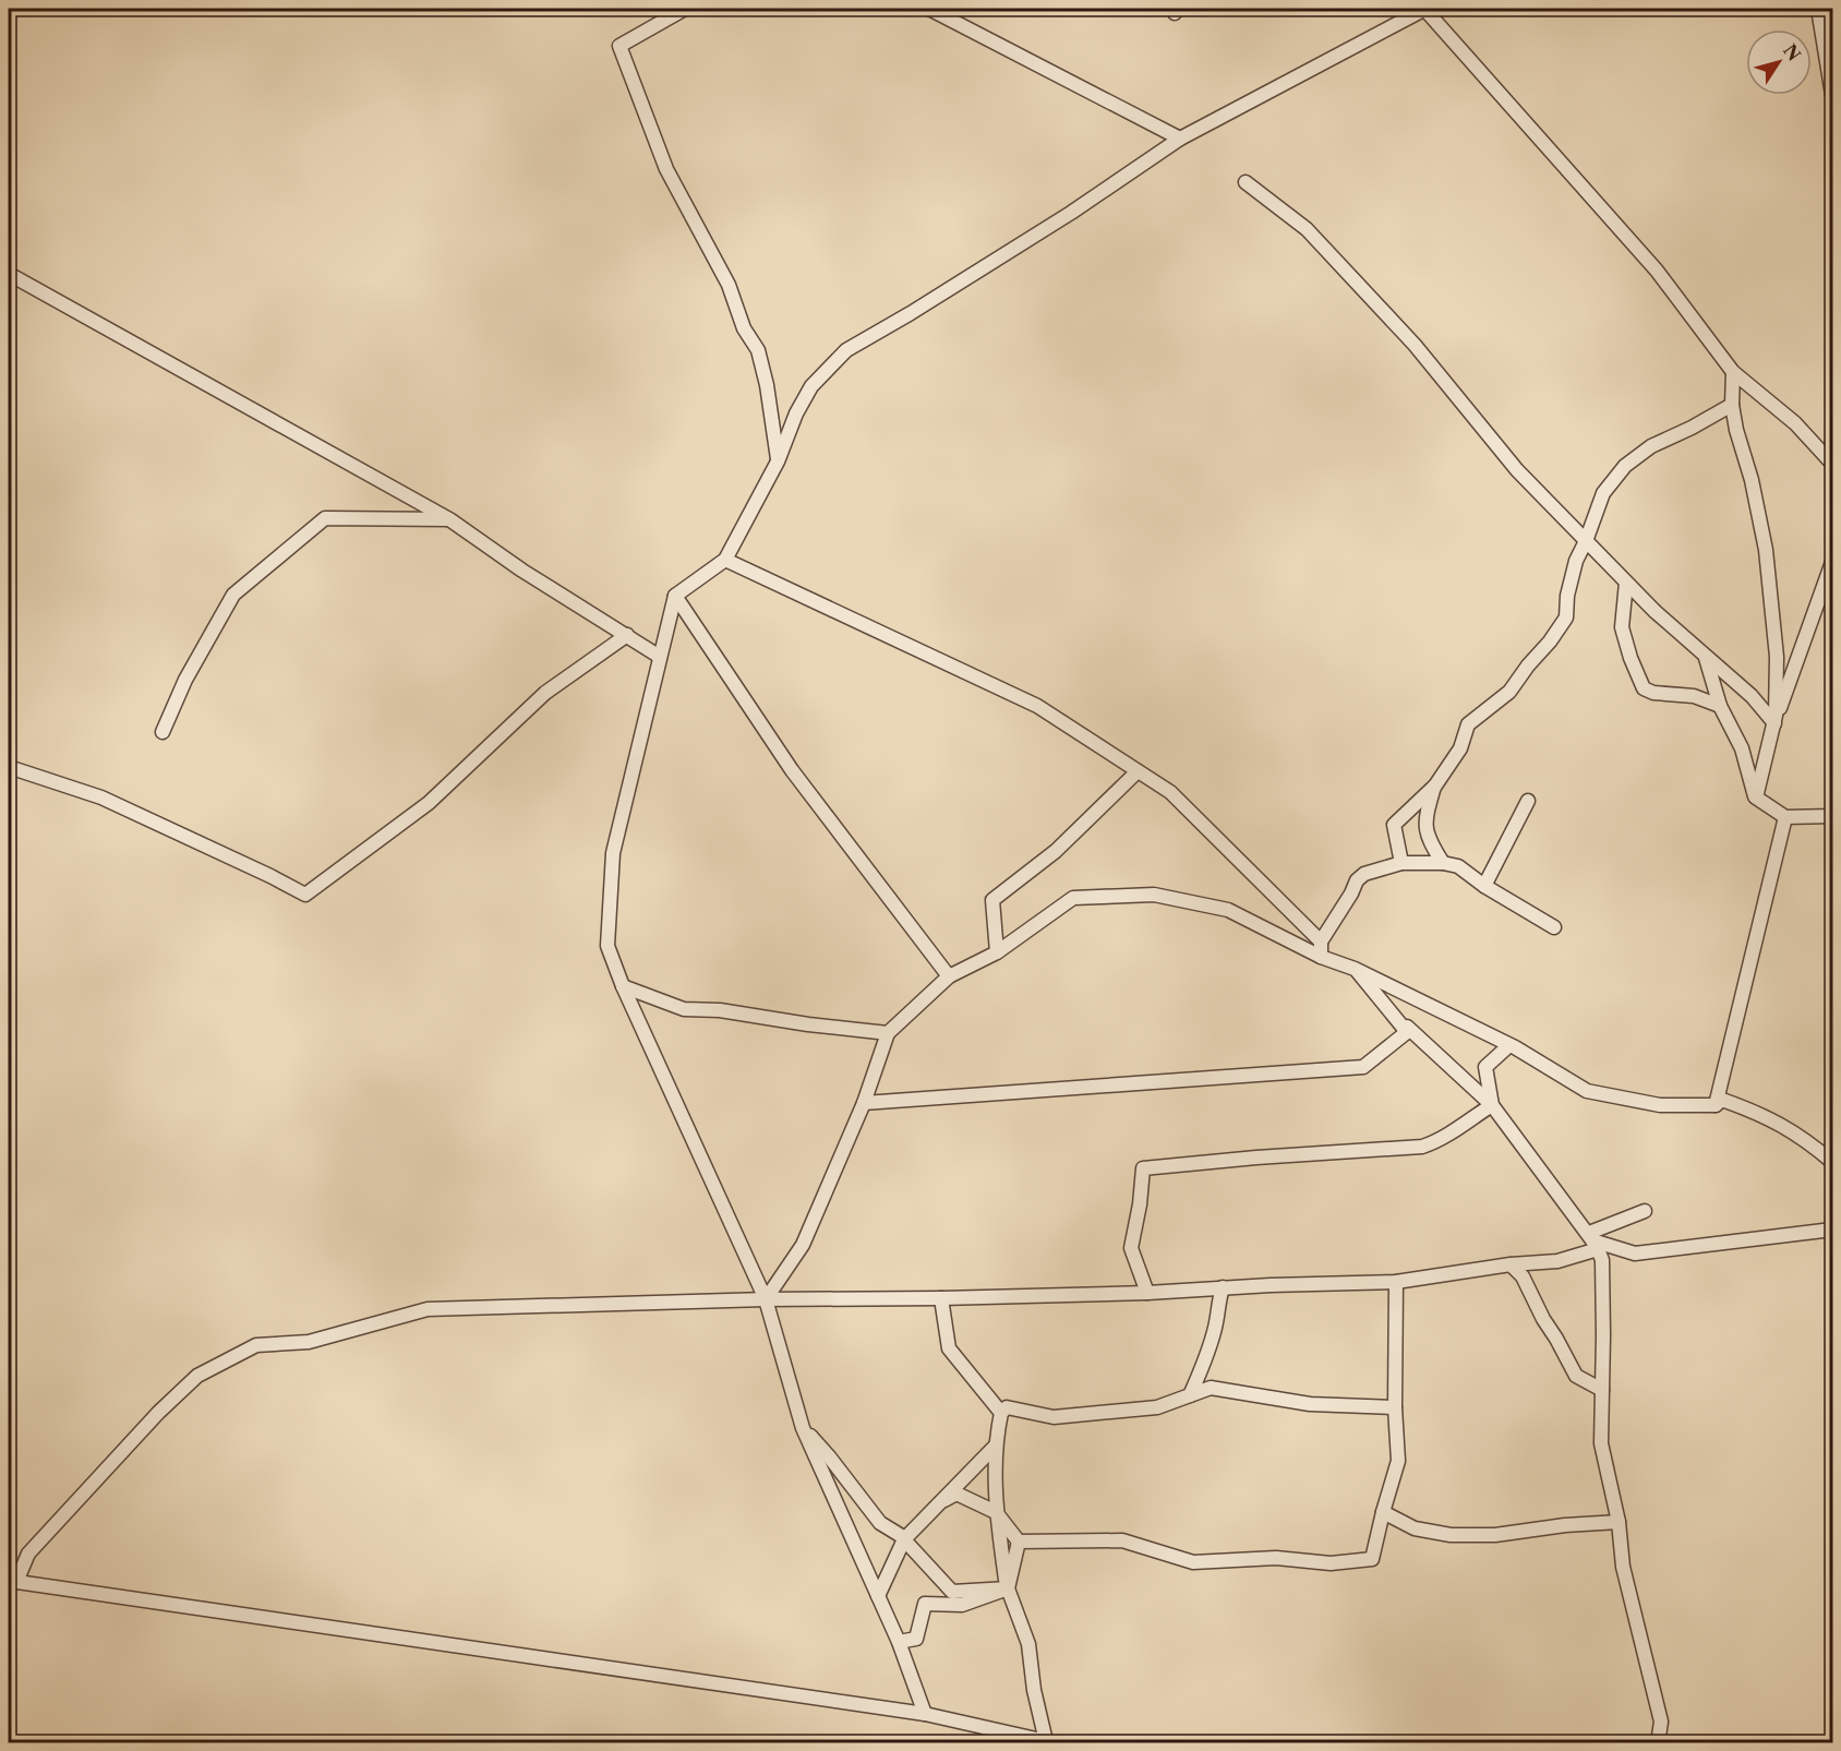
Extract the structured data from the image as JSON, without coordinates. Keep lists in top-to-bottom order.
{
  "north": "top right"
}
